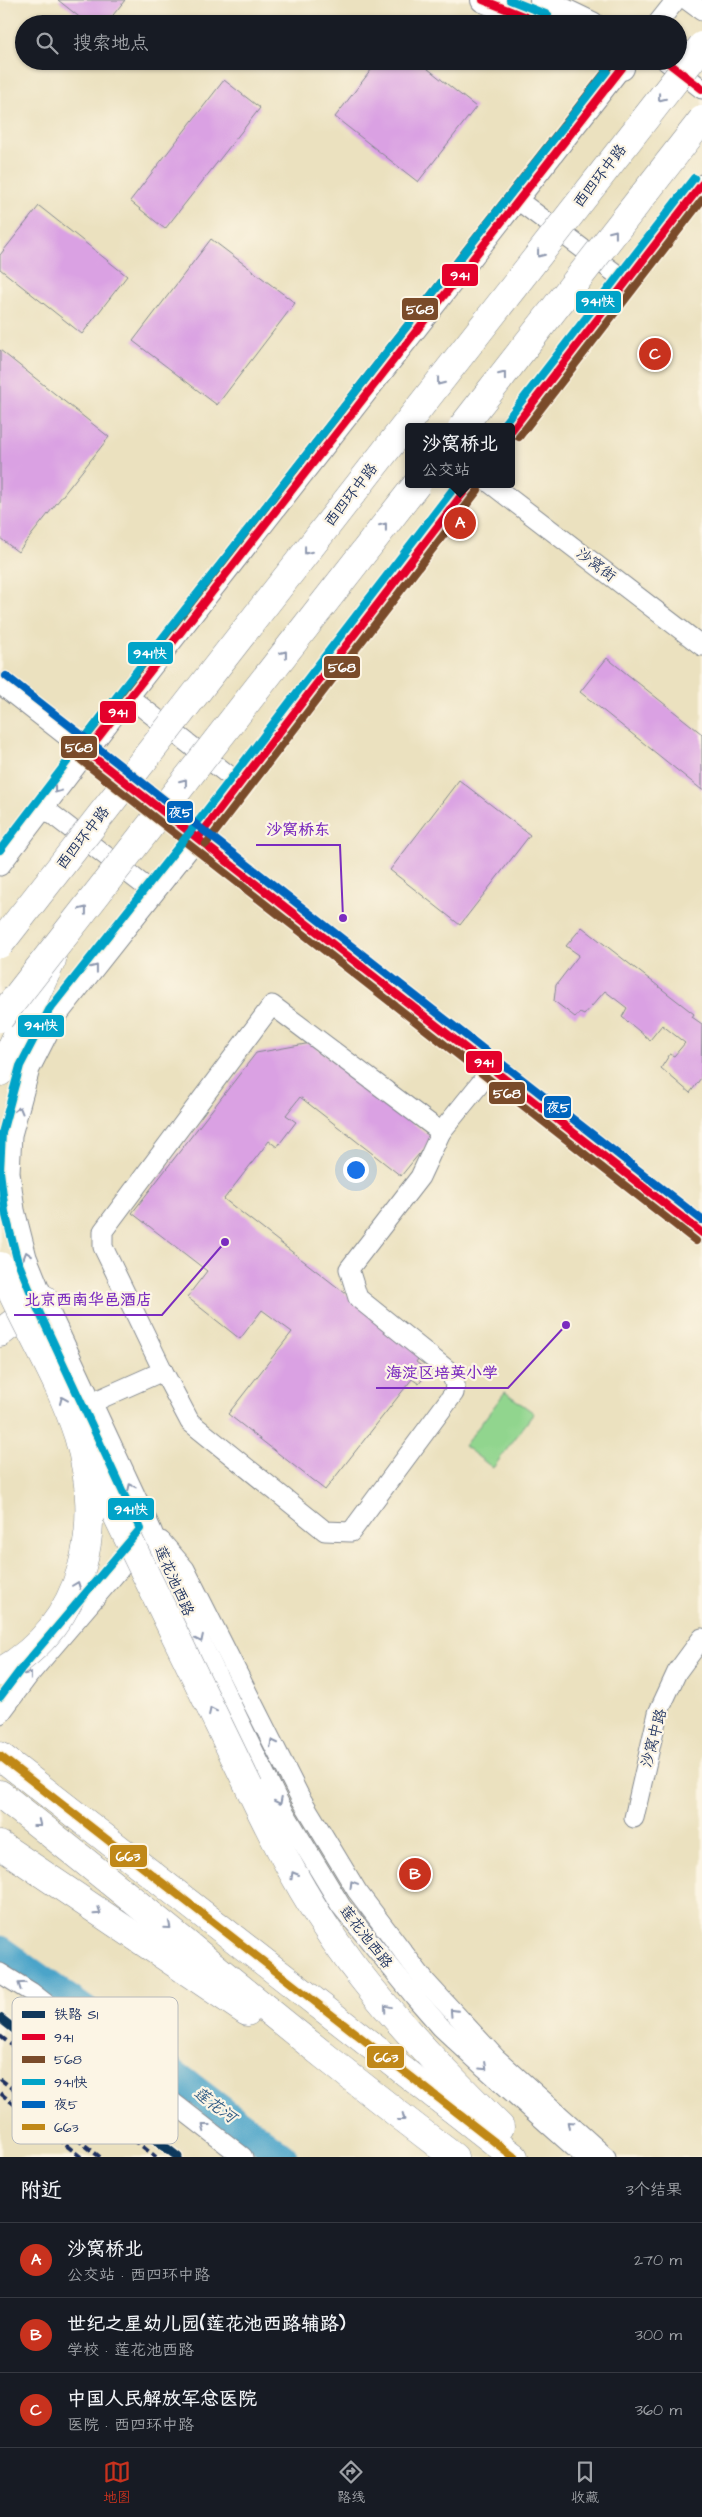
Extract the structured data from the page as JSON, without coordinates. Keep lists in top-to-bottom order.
{
  "streets": {
    "highway": ["西四环中路"],
    "street": ["沙窝街", "莲花池西路", "沙窝中路"]
  },
  "water": ["莲花河"],
  "places": ["沙窝桥东", "北京西南华邑酒店", "海淀区培英小学"],
  "lines": [
    "transit line 941",
    "transit line 941快",
    "transit line 568",
    "transit line 夜5",
    "transit line 663",
    "rail line S1"
  ],
  "legend": [
    "铁路 S1",
    "941",
    "568",
    "941快",
    "夜5",
    "663"
  ],
  "page": {
    "search": "搜索地点",
    "pins": ["C", "A", "B"],
    "popup": ["沙窝桥北", "公交站"],
    "heading": ["附近", "3个结果"],
    "list": [
      {
        "mark": "A",
        "name": "沙窝桥北",
        "note": "公交站 · 西四环中路",
        "value": "270 m"
      },
      {
        "mark": "B",
        "name": "世纪之星幼儿园(莲花池西路辅路)",
        "note": "学校 · 莲花池西路",
        "value": "300 m"
      },
      {
        "mark": "C",
        "name": "中国人民解放军总医院",
        "note": "医院 · 西四环中路",
        "value": "360 m"
      }
    ],
    "nav": ["地图", "路线", "收藏"]
  }
}
